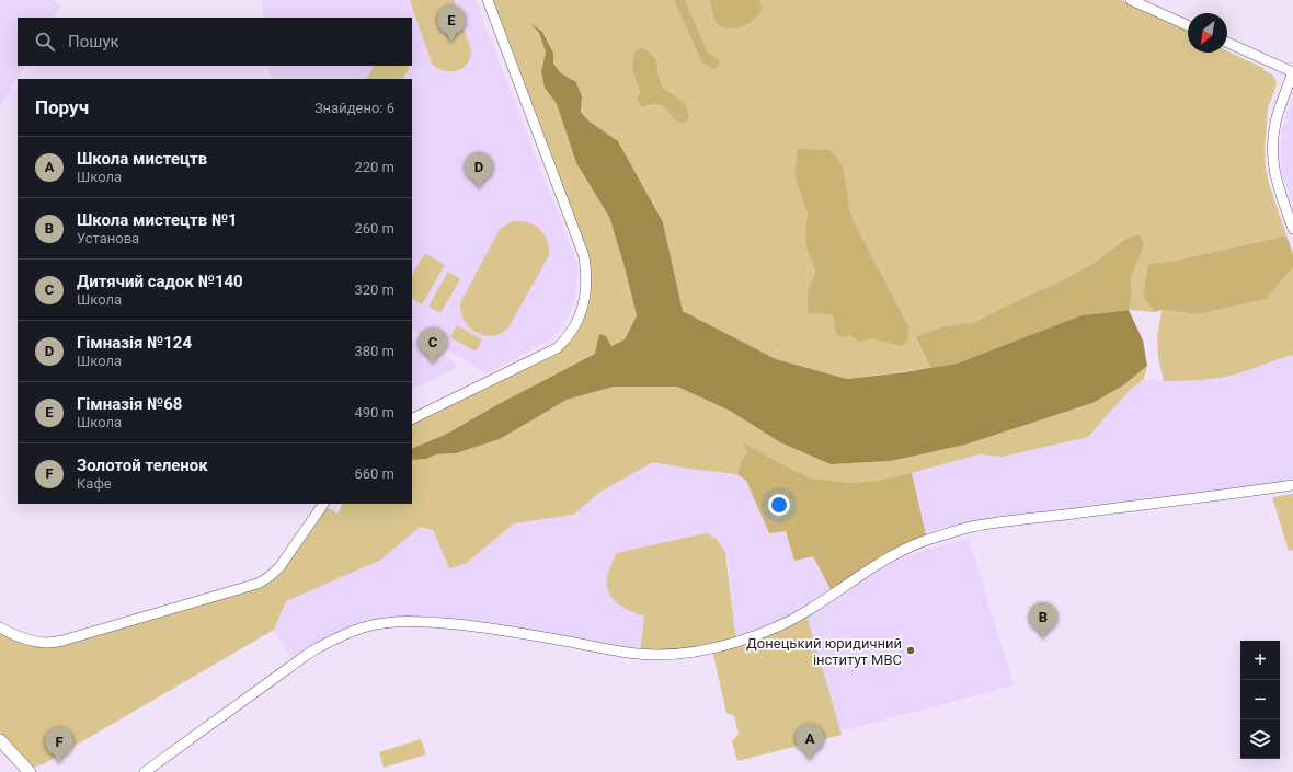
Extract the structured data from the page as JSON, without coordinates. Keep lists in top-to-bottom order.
{
  "places": ["Донецький юридичний інститут МВС"],
  "north": "bottom left",
  "page": {
    "pins": [
      "E",
      "D",
      "C",
      "B",
      "A",
      "F"
    ],
    "search": "Пошук",
    "heading": ["Поруч", "Знайдено: 6"],
    "list": [
      {
        "mark": "A",
        "name": "Школа мистецтв",
        "note": "Школа",
        "value": "220 m"
      },
      {
        "mark": "B",
        "name": "Школа мистецтв №1",
        "note": "Установа",
        "value": "260 m"
      },
      {
        "mark": "C",
        "name": "Дитячий садок №140",
        "note": "Школа",
        "value": "320 m"
      },
      {
        "mark": "D",
        "name": "Гімназія №124",
        "note": "Школа",
        "value": "380 m"
      },
      {
        "mark": "E",
        "name": "Гімназія №68",
        "note": "Школа",
        "value": "490 m"
      },
      {
        "mark": "F",
        "name": "Золотой теленок",
        "note": "Кафе",
        "value": "660 m"
      }
    ],
    "map_buttons": ["+", "−"]
  }
}
